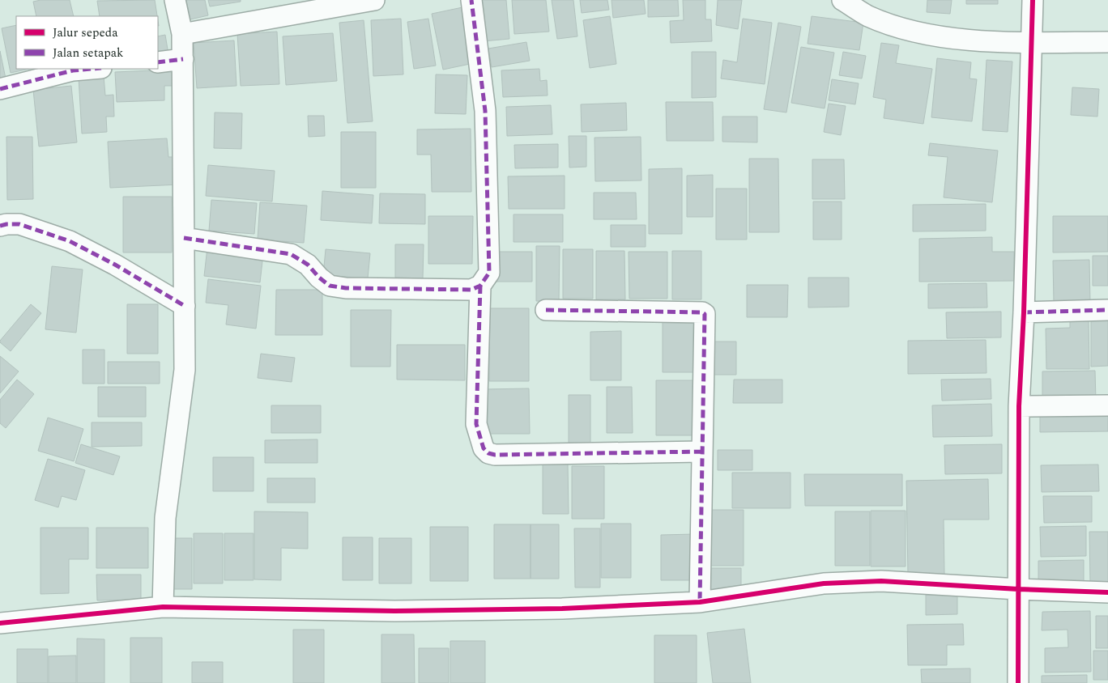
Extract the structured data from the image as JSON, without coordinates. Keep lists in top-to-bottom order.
{
  "legend": ["Jalur sepeda", "Jalan setapak"]
}
